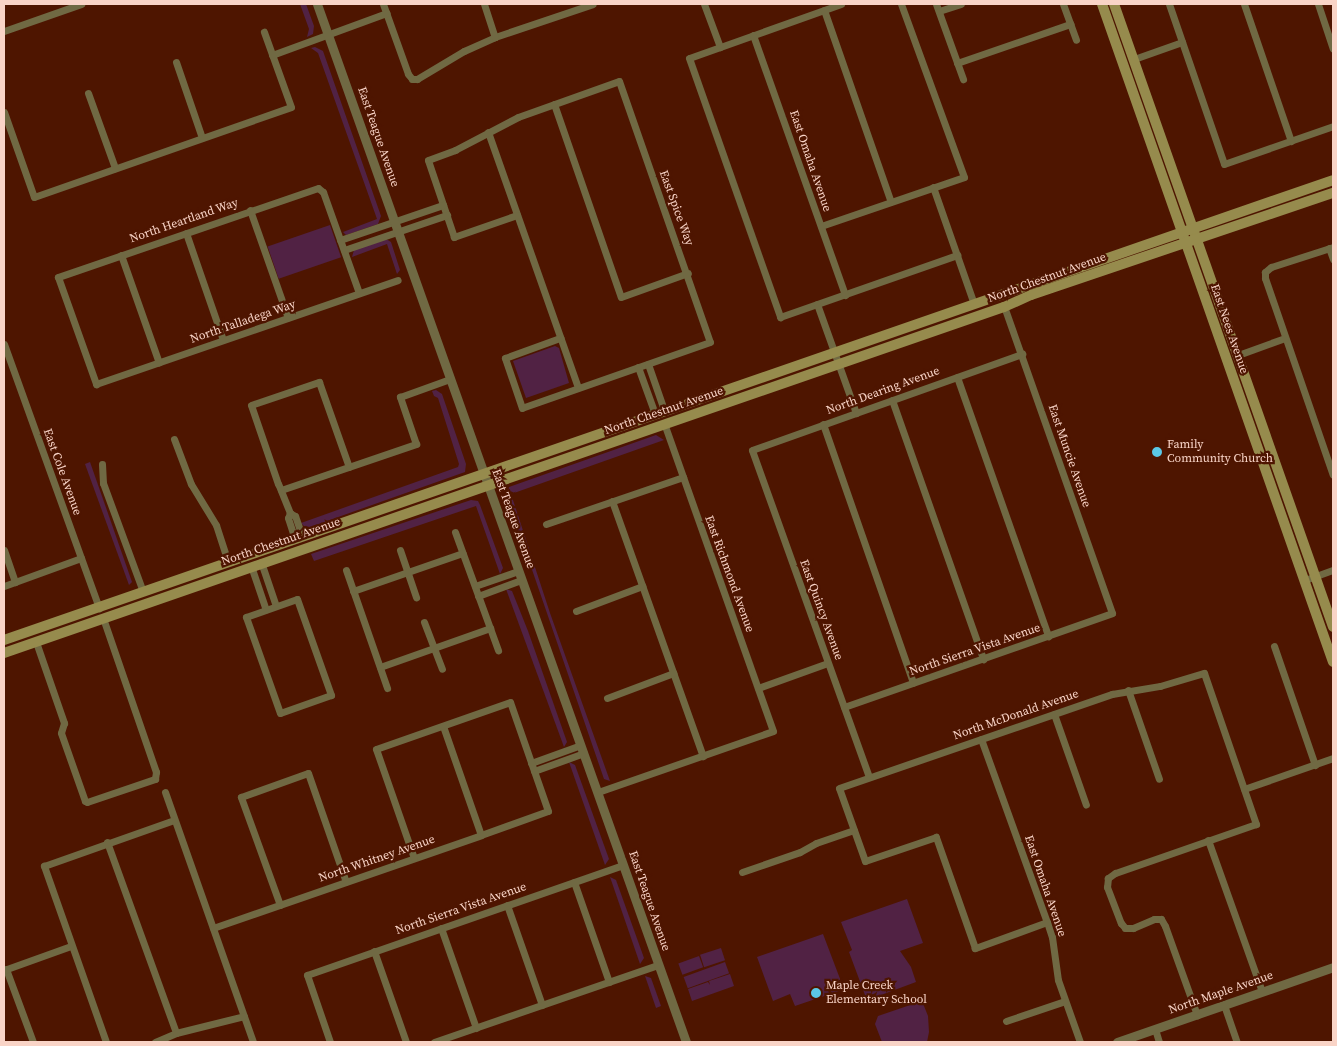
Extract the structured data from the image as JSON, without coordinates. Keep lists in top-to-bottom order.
{
  "streets": {
    "main road": ["North Chestnut Avenue", "East Nees Avenue"],
    "street": [
      "East Teague Avenue",
      "East Omaha Avenue",
      "East Spice Way",
      "North Heartland Way",
      "North Talladega Way",
      "North Dearing Avenue",
      "East Muncie Avenue",
      "East Cole Avenue",
      "East Richmond Avenue",
      "East Quincy Avenue",
      "North Sierra Vista Avenue",
      "North McDonald Avenue",
      "North Whitney Avenue",
      "North Maple Avenue"
    ]
  },
  "crossings": [
    ["East Teague Avenue", "North Chestnut Avenue"],
    ["East Teague Avenue", "North Sierra Vista Avenue"],
    ["East Omaha Avenue", "North McDonald Avenue"],
    ["North Heartland Way", "North Talladega Way"],
    ["North Chestnut Avenue", "East Nees Avenue"],
    ["North Chestnut Avenue", "East Muncie Avenue"],
    ["North Chestnut Avenue", "East Cole Avenue"],
    ["North Chestnut Avenue", "East Richmond Avenue"],
    ["North Dearing Avenue", "East Muncie Avenue"],
    ["North Dearing Avenue", "East Quincy Avenue"],
    ["East Muncie Avenue", "North Sierra Vista Avenue"],
    ["East Quincy Avenue", "North Sierra Vista Avenue"],
    ["East Quincy Avenue", "North McDonald Avenue"]
  ],
  "places": ["Family Community Church", "Maple Creek Elementary School"]
}
